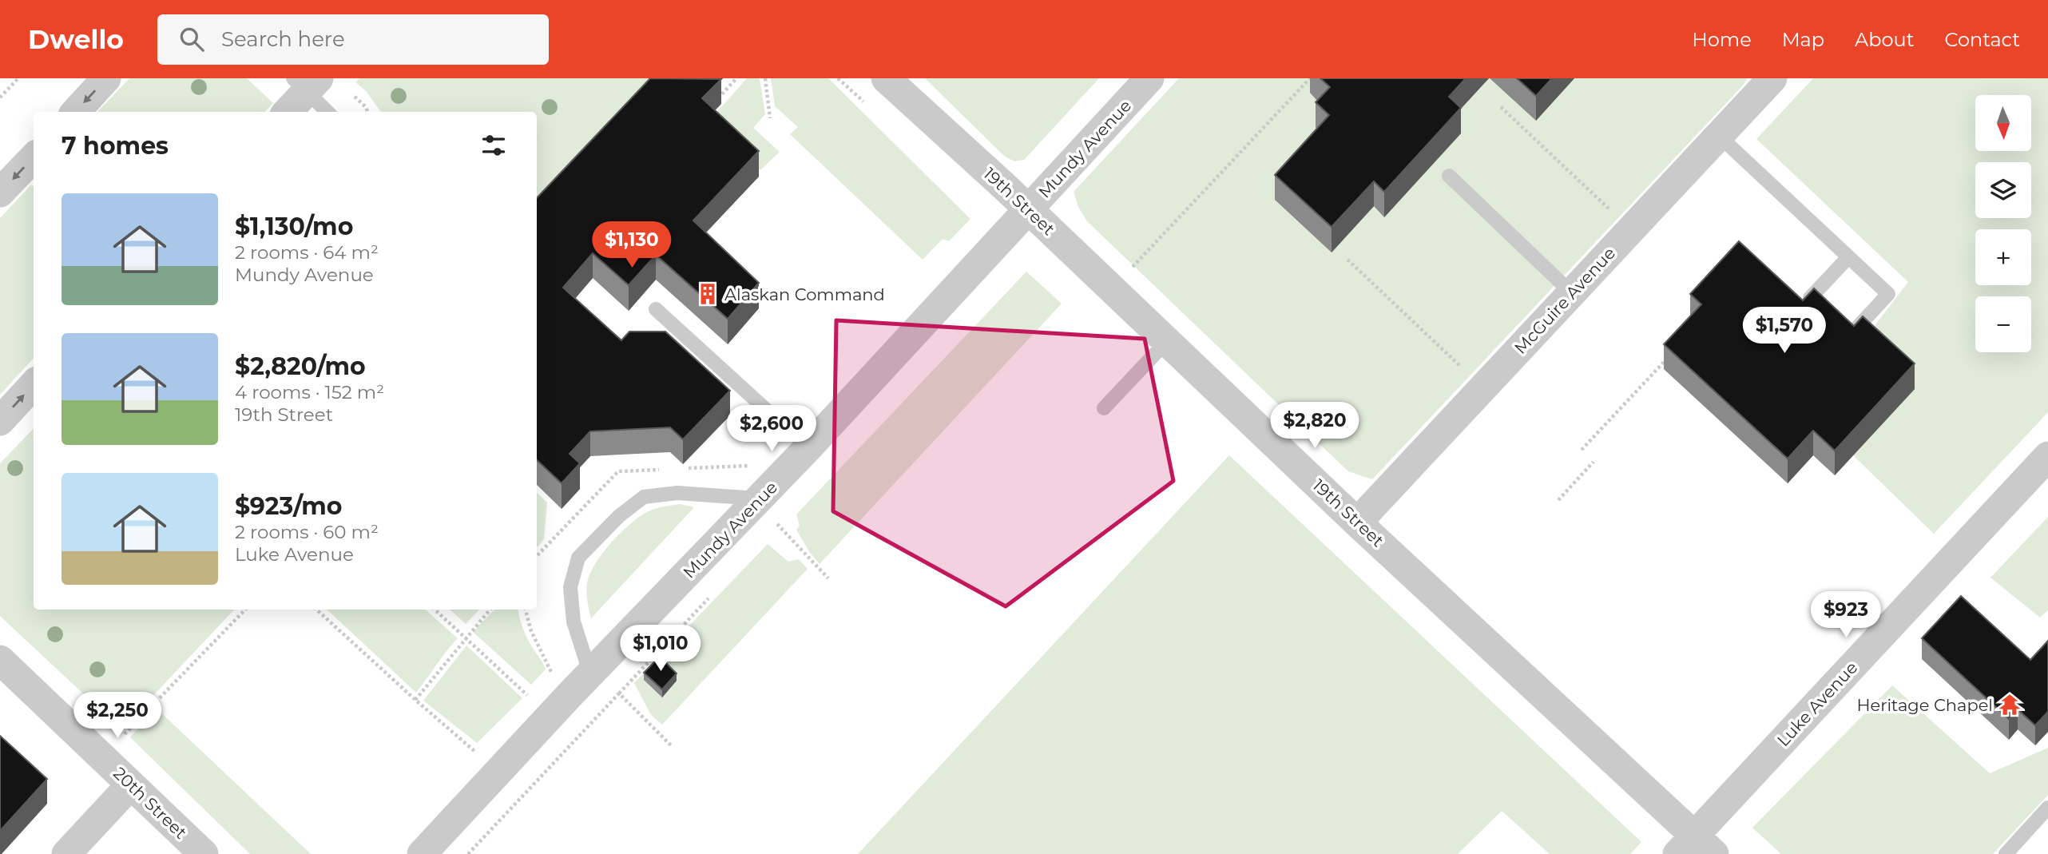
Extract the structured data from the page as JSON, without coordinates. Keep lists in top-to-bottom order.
{
  "streets": {
    "street": [
      "Mundy Avenue",
      "19th Street",
      "McGuire Avenue",
      "Luke Avenue",
      "20th Street"
    ]
  },
  "crossings": [
    ["Mundy Avenue", "19th Street"],
    ["19th Street", "McGuire Avenue"],
    ["19th Street", "Luke Avenue"]
  ],
  "places": {
    "building": ["Alaskan Command"],
    "temple": ["Heritage Chapel"]
  },
  "north": "bottom",
  "page": {
    "header": "Dwello",
    "search": "Search here",
    "nav": [
      "Home",
      "Map",
      "About",
      "Contact"
    ],
    "map_buttons": ["+", "−"],
    "heading": "7 homes",
    "list": [
      {
        "name": "$1,130/mo",
        "note": "2 rooms · 64 m² · Mundy Avenue"
      },
      {
        "name": "$2,820/mo",
        "note": "4 rooms · 152 m² · 19th Street"
      },
      {
        "name": "$923/mo",
        "note": "2 rooms · 60 m² · Luke Avenue"
      }
    ],
    "price": [
      "$1,130",
      "$1,570",
      "$2,820",
      "$2,600",
      "$923",
      "$1,010",
      "$2,250"
    ]
  }
}
